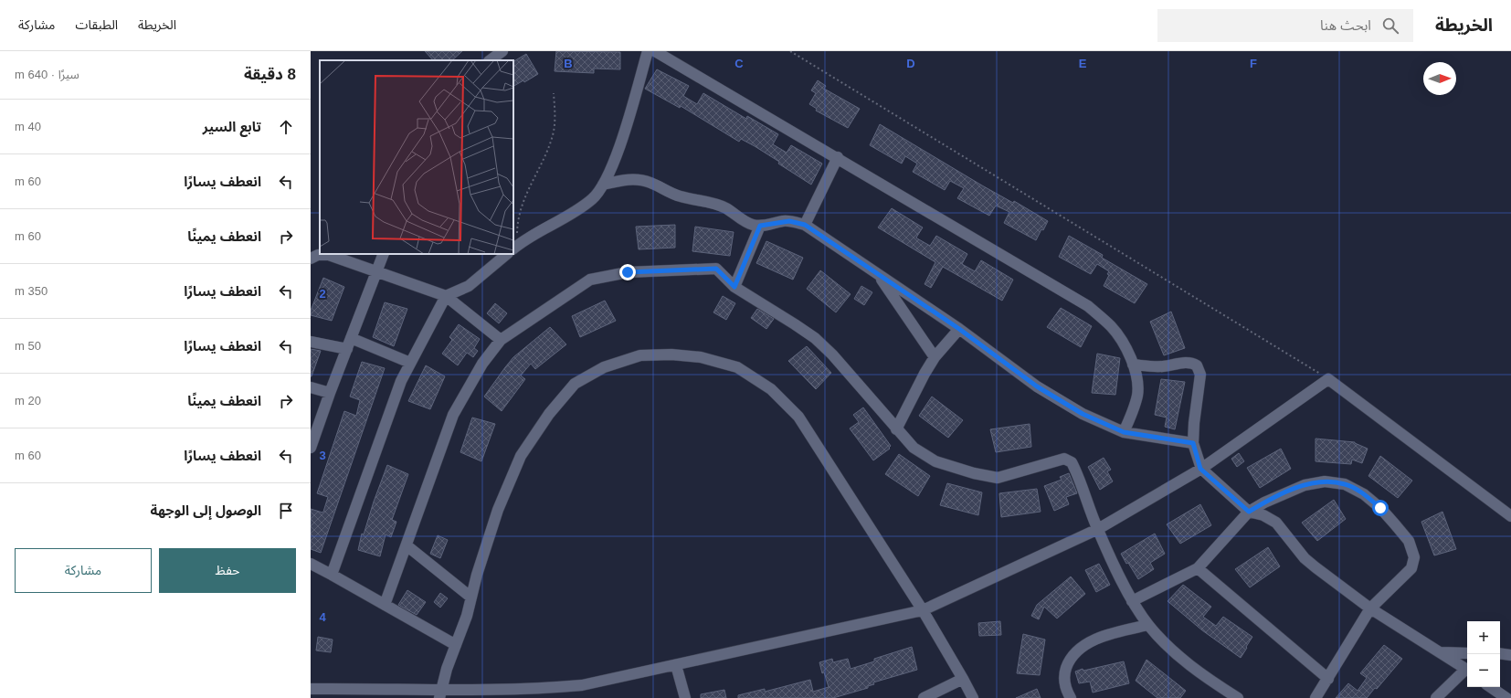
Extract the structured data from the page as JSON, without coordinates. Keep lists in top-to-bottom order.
{
  "north": "right",
  "page": {
    "header": "الخريطة",
    "search": "ابحث هنا",
    "nav": ["الخريطة", "الطبقات", "مشاركة"],
    "heading": ["8 دقيقة", "سيرًا · 640 m"],
    "list": [
      ["تابع السير", "40 m"],
      ["انعطف يسارًا", "60 m"],
      ["انعطف يمينًا", "60 m"],
      ["انعطف يسارًا", "350 m"],
      ["انعطف يسارًا", "50 m"],
      ["انعطف يمينًا", "20 m"],
      ["انعطف يسارًا", "60 m"],
      "الوصول إلى الوجهة"
    ],
    "buttons": ["حفظ", "مشاركة"],
    "map_buttons": ["+", "−"]
  },
  "grid": {
    "columns": [
      "B",
      "C",
      "D",
      "E",
      "F"
    ],
    "rows": ["2", "3", "4"]
  }
}
